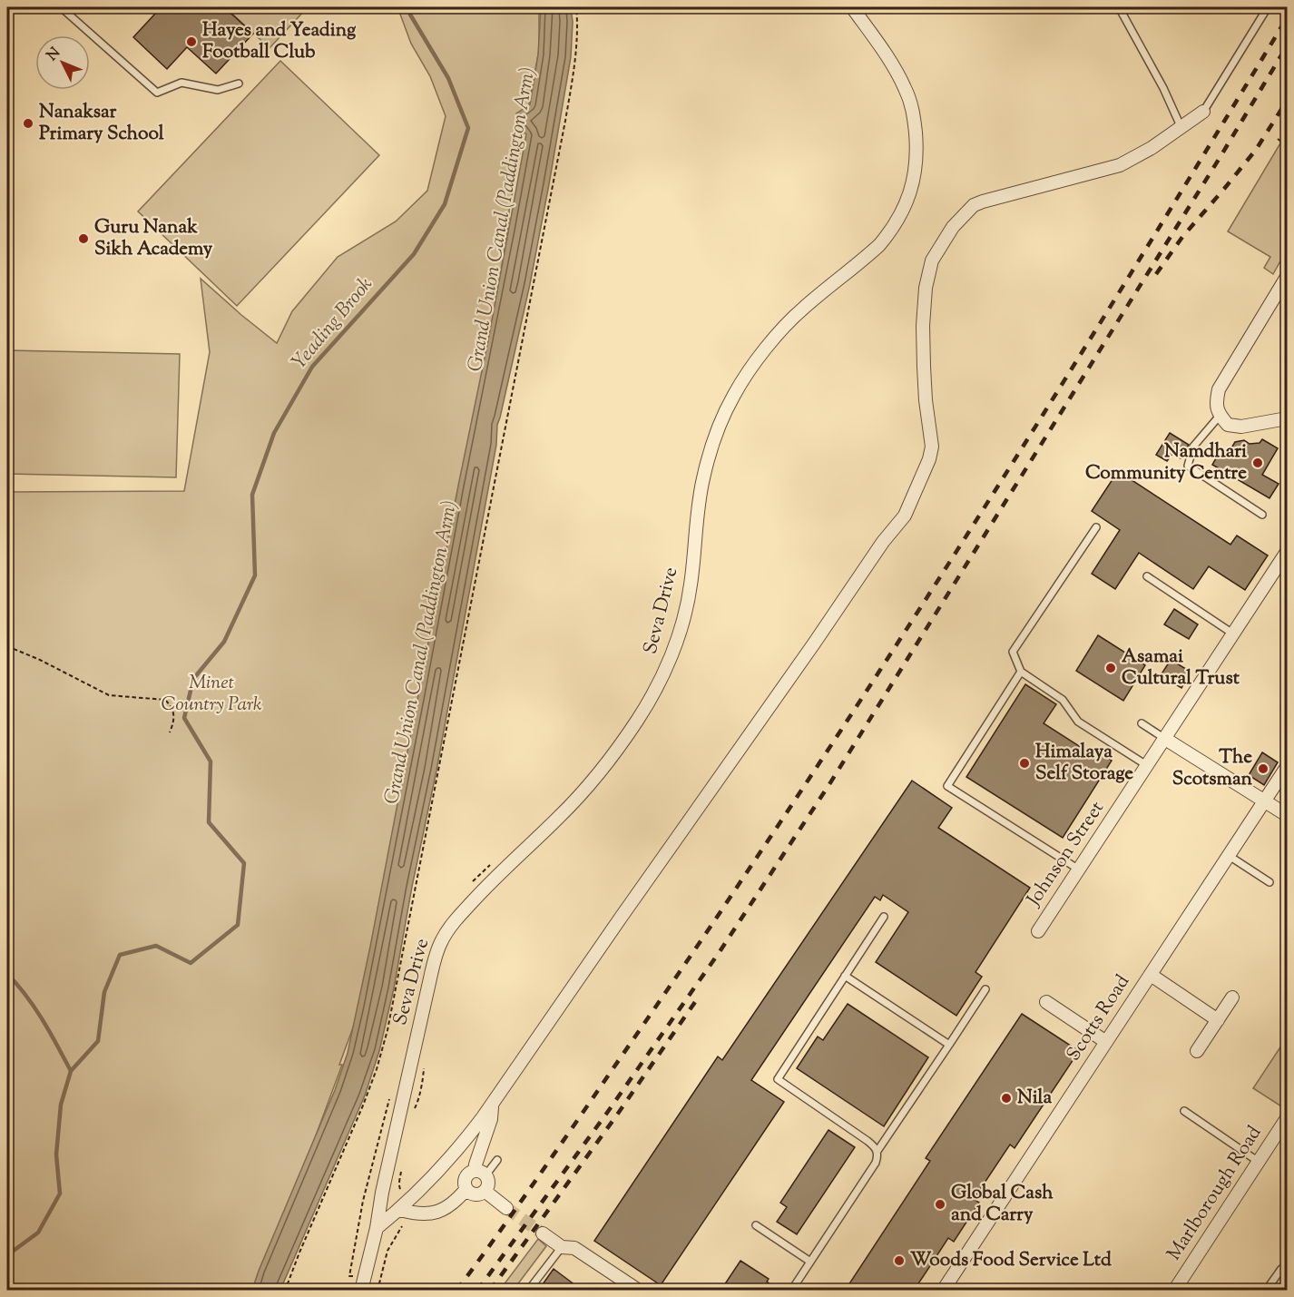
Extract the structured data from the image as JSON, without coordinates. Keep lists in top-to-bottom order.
{
  "streets": {
    "street": [
      "Seva Drive",
      "Johnson Street",
      "Scotts Road",
      "Marlborough Road"
    ]
  },
  "water": ["Grand Union Canal (Paddington Arm)", "Yeading Brook"],
  "parks": ["Minet Country Park"],
  "places": [
    "Hayes and Yeading Football Club",
    "Nanaksar Primary School",
    "Guru Nanak Sikh Academy",
    "Namdhari Community Centre",
    "Asamai Cultural Trust",
    "Himalaya Self Storage",
    "The Scotsman",
    "Nila",
    "Global Cash and Carry",
    "Woods Food Service Ltd"
  ],
  "north": "top left"
}
